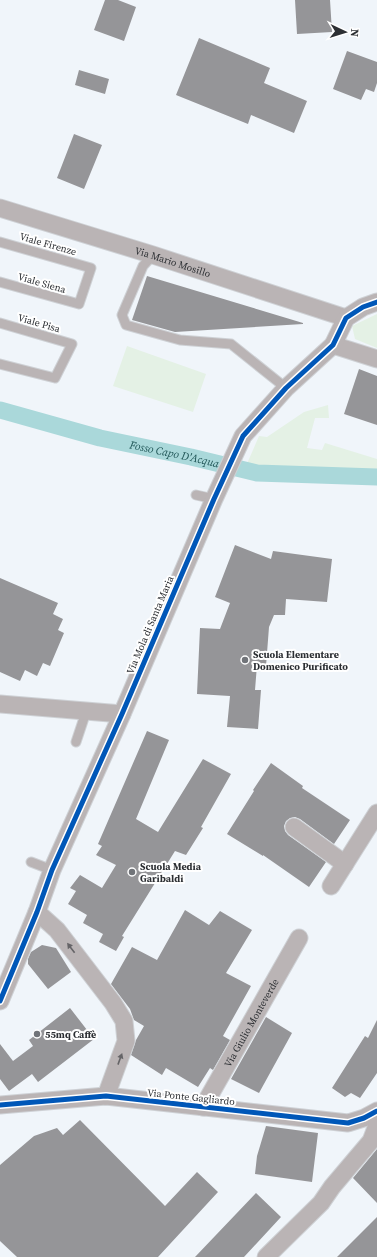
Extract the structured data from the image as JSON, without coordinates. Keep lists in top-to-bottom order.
{
  "streets": {
    "street": [
      "Via Mario Mosillo",
      "Via Mola di Santa Maria",
      "Via Giulio Monteverde",
      "Via Ponte Gagliardo"
    ],
    "lane": ["Viale Firenze", "Viale Siena", "Viale Pisa"]
  },
  "crossings": [
    ["Viale Firenze", "Viale Siena"],
    ["Via Mario Mosillo", "Via Mola di Santa Maria"],
    ["Via Giulio Monteverde", "Via Ponte Gagliardo"]
  ],
  "water": ["Fosso Capo D'Acqua"],
  "places": ["Scuola Elementare Domenico Purificato", "Scuola Media Garibaldi", "55mq Caffè"],
  "north": "right"
}
